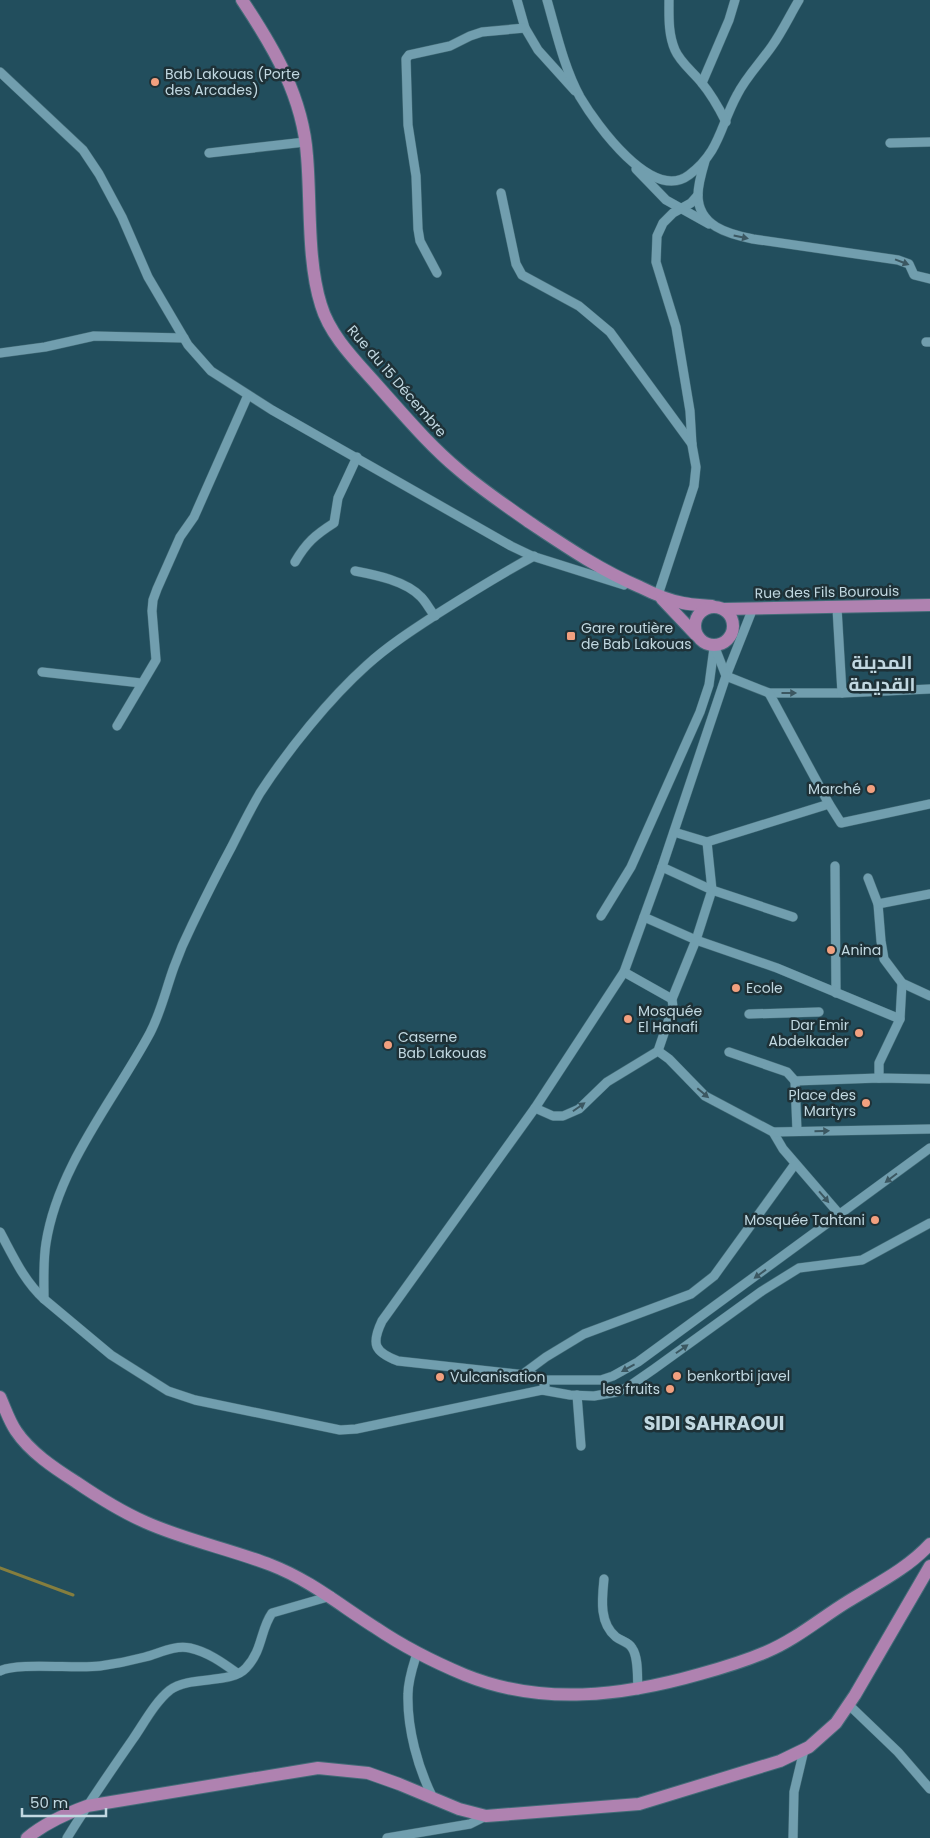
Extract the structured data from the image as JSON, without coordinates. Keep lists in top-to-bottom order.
{
  "streets": {
    "main road": ["Rue du 15 Décembre", "Rue des Fils Bourouis"]
  },
  "crossings": [
    ["Rue du 15 Décembre", "Rue des Fils Bourouis"]
  ],
  "districts": ["المدينة القديمة", "SIDI SAHRAOUI"],
  "places": {
    "other": [
      "Bab Lakouas (Porte des Arcades)",
      "Marché",
      "Anina",
      "Ecole",
      "Mosquée El Hanafi",
      "Dar Emir Abdelkader",
      "Caserne Bab Lakouas",
      "Place des Martyrs",
      "Mosquée Tahtani",
      "benkortbi javel",
      "Vulcanisation",
      "les fruits"
    ],
    "transit": ["Gare routière de Bab Lakouas"]
  },
  "scale_bar": "50 m"
}
